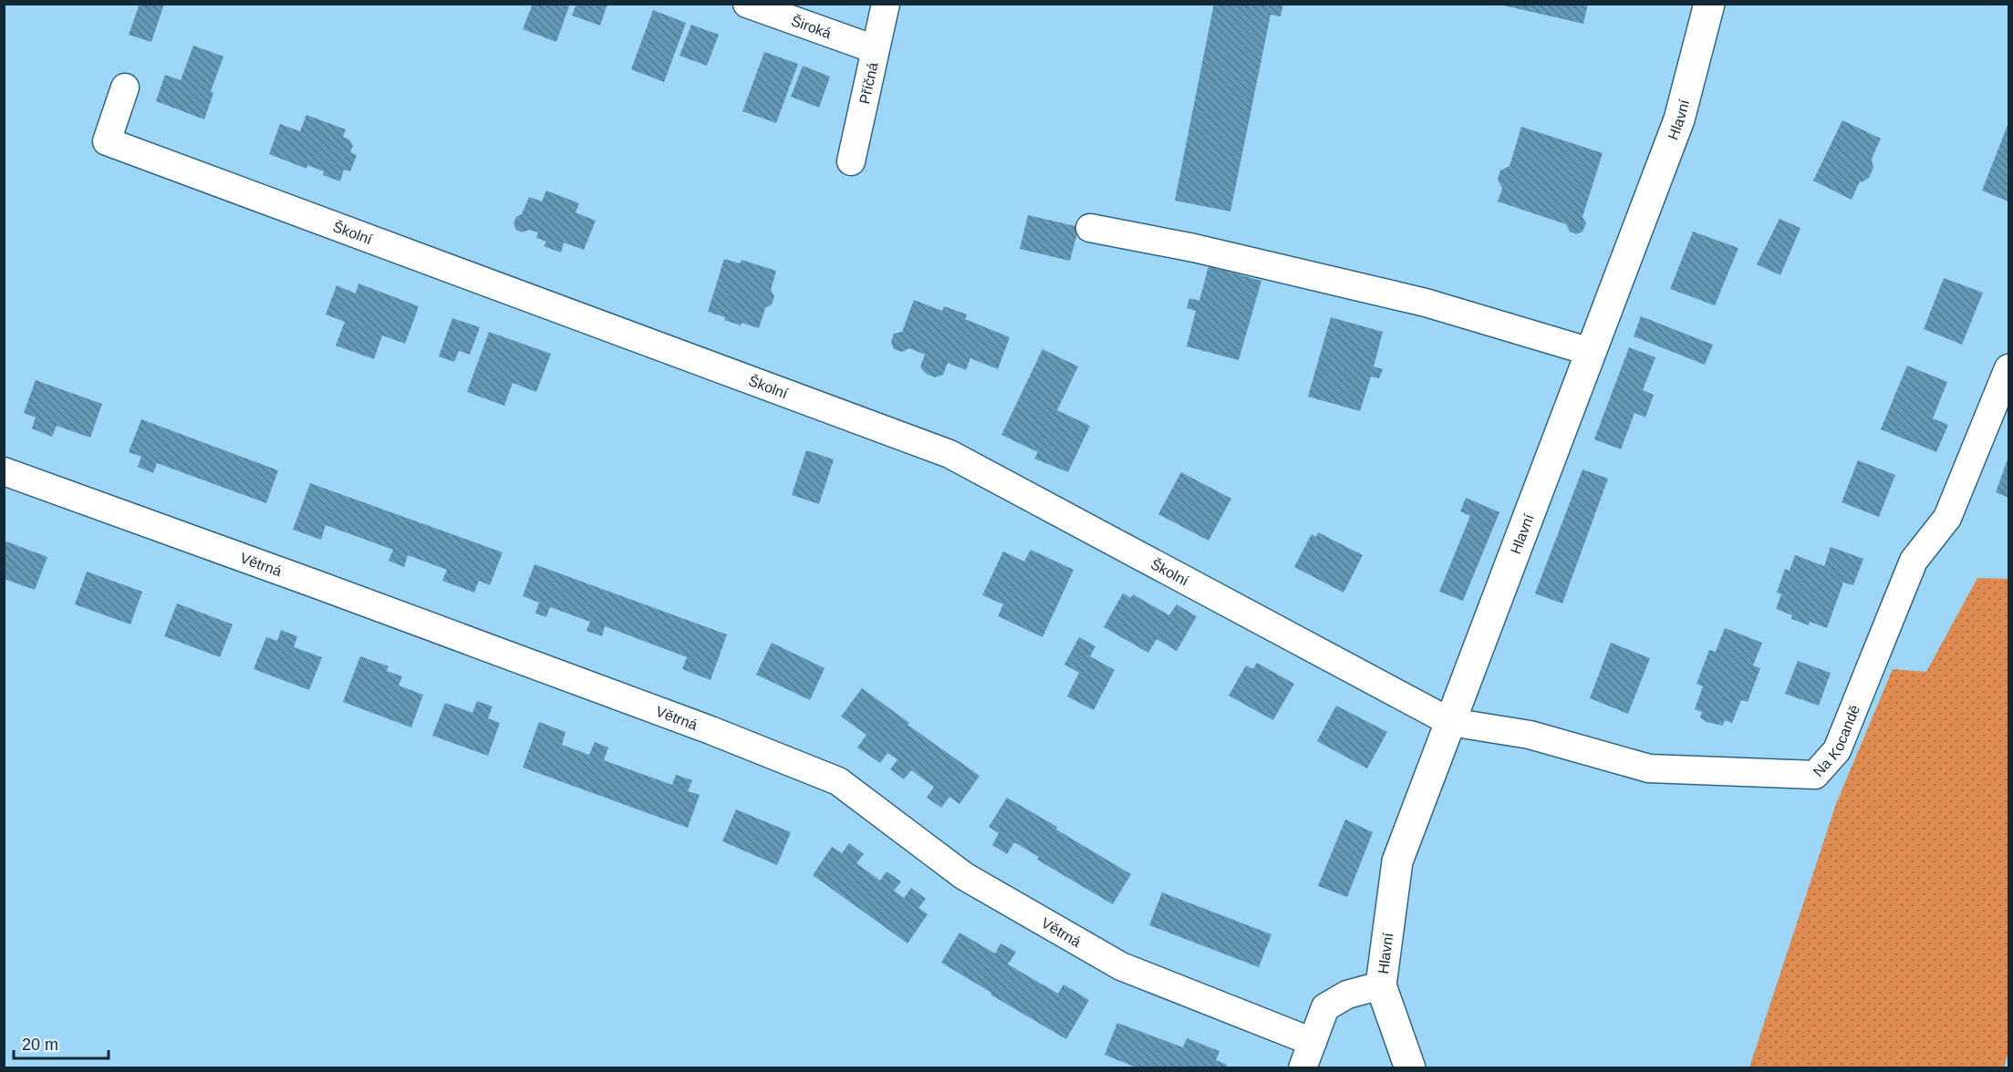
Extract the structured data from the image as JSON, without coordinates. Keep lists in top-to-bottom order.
{
  "streets": {
    "street": [
      "Široká",
      "Příčná",
      "Hlavní",
      "Školní",
      "Větrná",
      "Na Kocandě"
    ]
  },
  "crossings": [
    ["Široká", "Příčná"],
    ["Hlavní", "Školní"],
    ["Hlavní", "Na Kocandě"],
    ["Školní", "Na Kocandě"]
  ],
  "scale_bar": "20 m"
}
